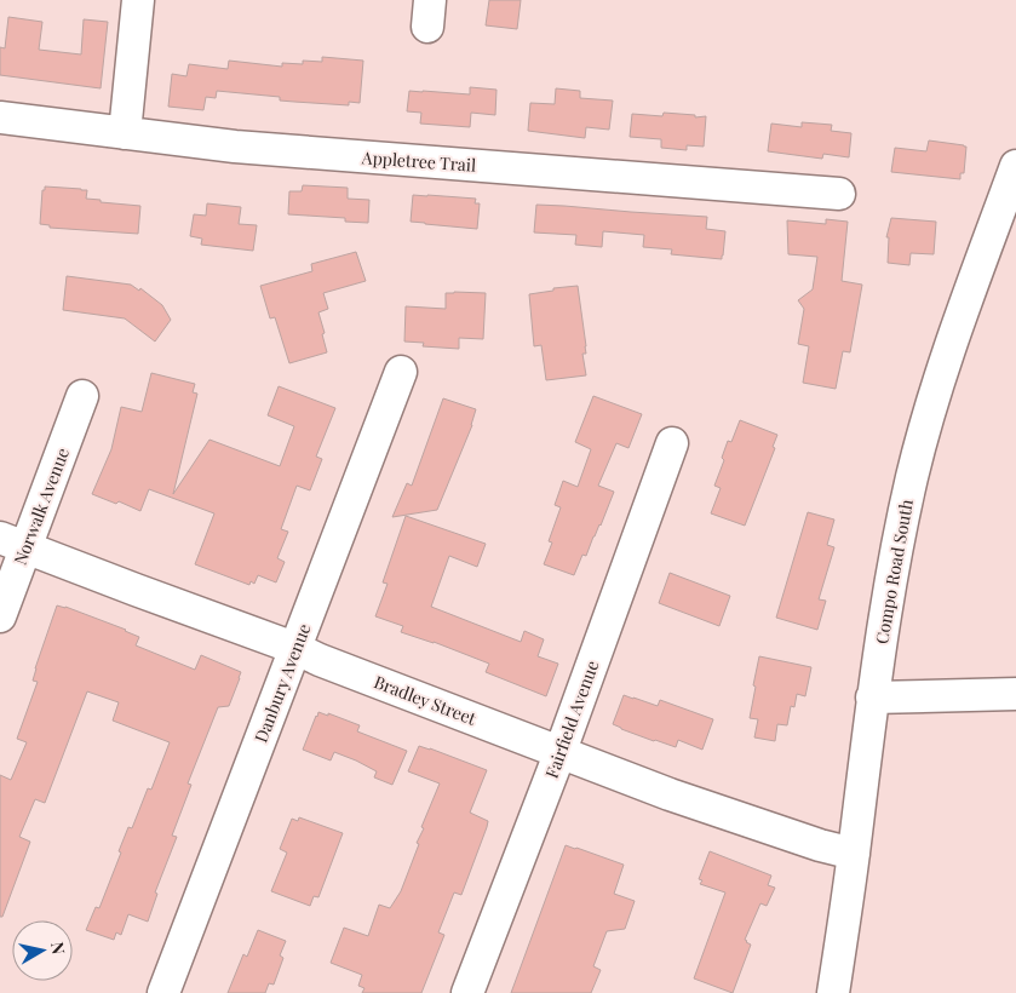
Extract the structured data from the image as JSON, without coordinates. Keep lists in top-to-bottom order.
{
  "streets": {
    "street": [
      "Appletree Trail",
      "Norwalk Avenue",
      "Compo Road South",
      "Danbury Avenue",
      "Bradley Street",
      "Fairfield Avenue"
    ]
  },
  "crossings": [
    ["Norwalk Avenue", "Bradley Street"],
    ["Compo Road South", "Bradley Street"],
    ["Danbury Avenue", "Bradley Street"],
    ["Bradley Street", "Fairfield Avenue"]
  ],
  "north": "right"
}
